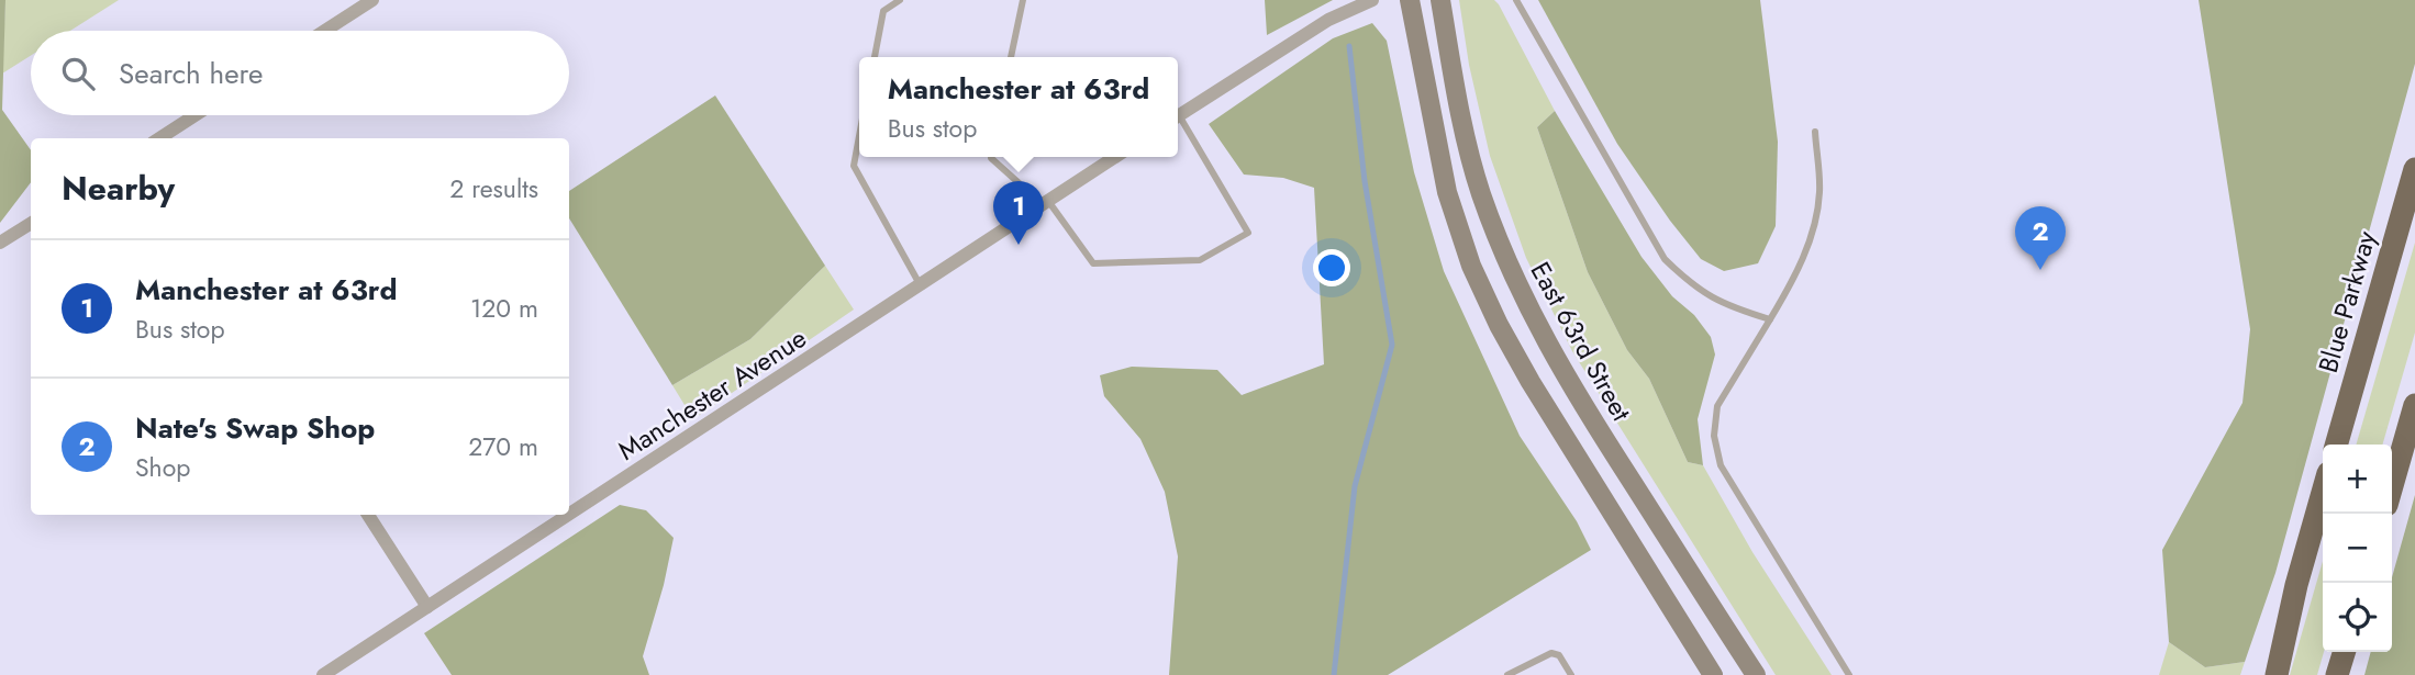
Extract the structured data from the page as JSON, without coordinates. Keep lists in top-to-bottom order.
{
  "streets": {
    "highway": ["Blue Parkway"],
    "main road": ["East 63rd Street"],
    "street": ["Manchester Avenue"]
  },
  "page": {
    "search": "Search here",
    "popup": ["Manchester at 63rd", "Bus stop"],
    "heading": ["Nearby", "2 results"],
    "pins": ["1", "2"],
    "list": [
      {
        "mark": "1",
        "name": "Manchester at 63rd",
        "note": "Bus stop",
        "value": "120 m"
      },
      {
        "mark": "2",
        "name": "Nate's Swap Shop",
        "note": "Shop",
        "value": "270 m"
      }
    ],
    "map_buttons": ["+", "−"]
  }
}
